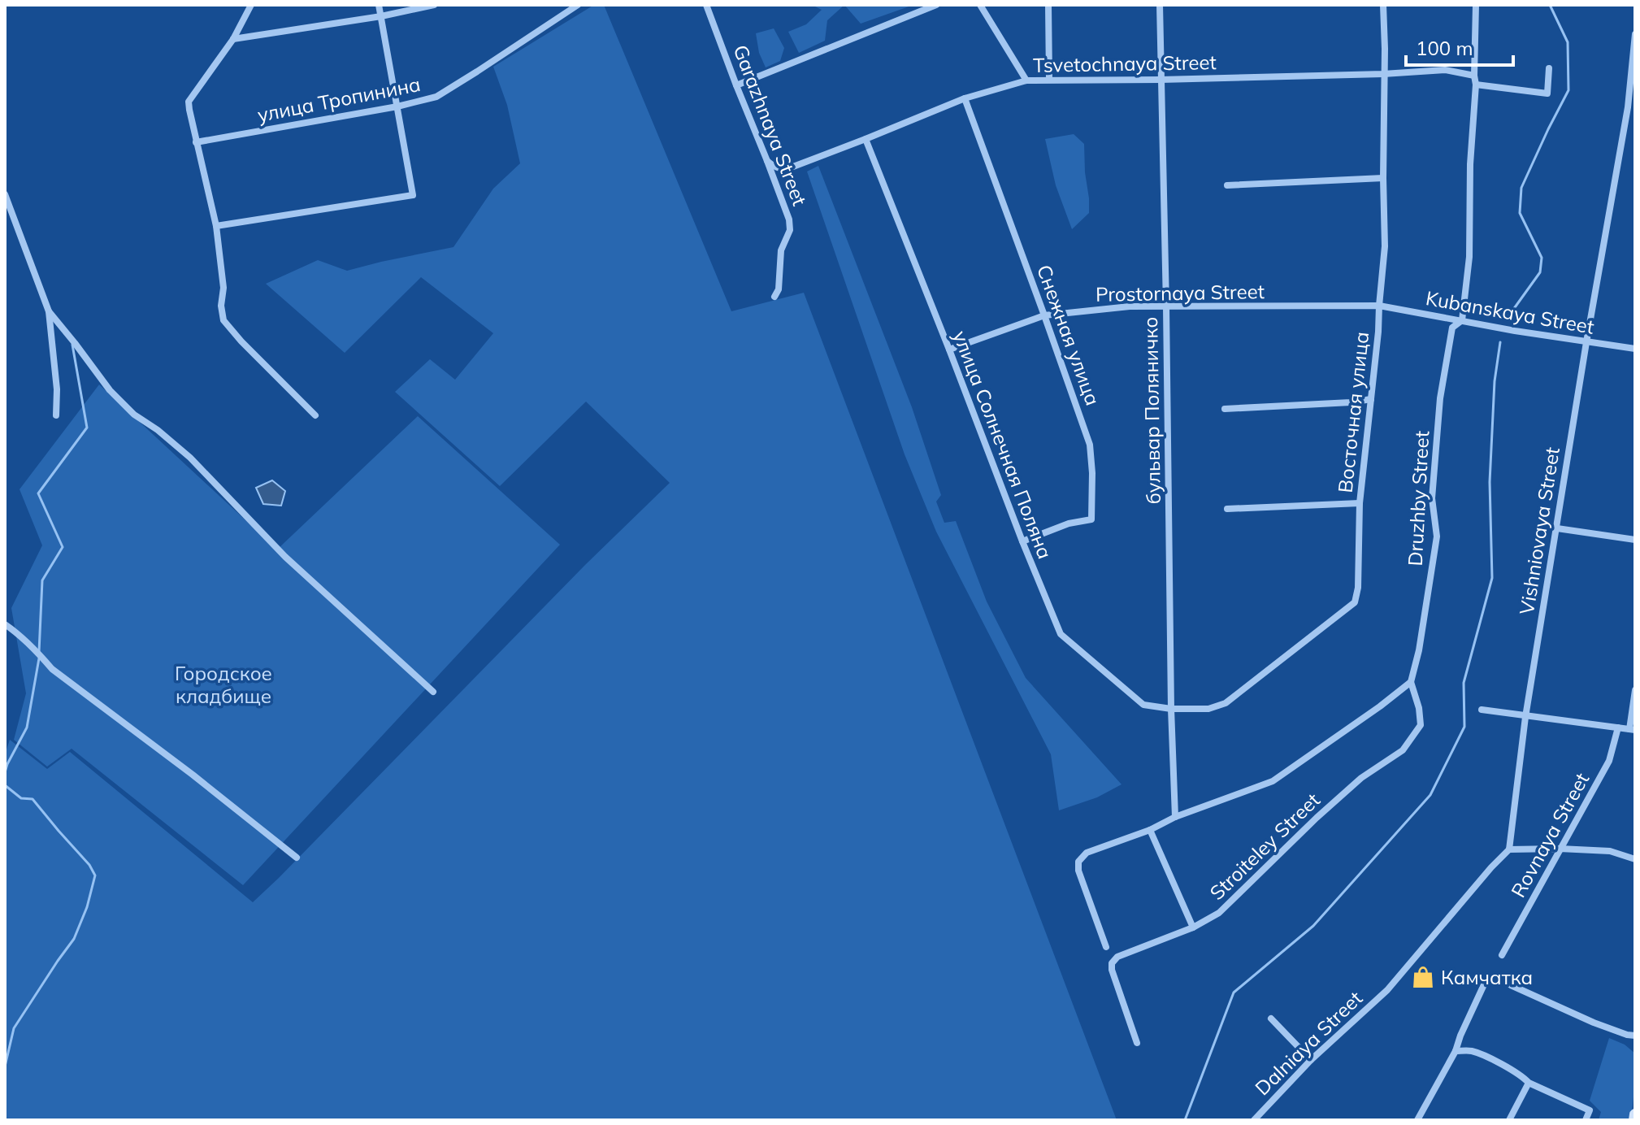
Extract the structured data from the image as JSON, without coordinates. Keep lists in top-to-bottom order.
{
  "streets": {
    "street": [
      "Tsvetochnaya Street",
      "улица Тропинина",
      "Garazhnaya Street",
      "Prostornaya Street",
      "Kubanskaya Street",
      "Снежная улица",
      "бульвар Поляничко",
      "Восточная улица",
      "улица Солнечная Поляна",
      "Druzhby Street",
      "Vishniovaya Street",
      "Rovnaya Street",
      "Stroiteley Street",
      "Dalniaya Street"
    ]
  },
  "crossings": [
    ["Tsvetochnaya Street", "Garazhnaya Street"],
    ["Tsvetochnaya Street", "Снежная улица"],
    ["Tsvetochnaya Street", "бульвар Поляничко"],
    ["Tsvetochnaya Street", "Восточная улица"],
    ["Tsvetochnaya Street", "улица Солнечная Поляна"],
    ["Tsvetochnaya Street", "Druzhby Street"],
    ["Prostornaya Street", "Kubanskaya Street"],
    ["Prostornaya Street", "Снежная улица"],
    ["Prostornaya Street", "бульвар Поляничко"],
    ["Prostornaya Street", "Восточная улица"],
    ["Prostornaya Street", "улица Солнечная Поляна"],
    ["Kubanskaya Street", "Восточная улица"],
    ["Kubanskaya Street", "Druzhby Street"],
    ["Kubanskaya Street", "Vishniovaya Street"],
    ["Снежная улица", "улица Солнечная Поляна"],
    ["бульвар Поляничко", "Восточная улица"],
    ["бульвар Поляничко", "улица Солнечная Поляна"],
    ["Восточная улица", "улица Солнечная Поляна"],
    ["Druzhby Street", "Stroiteley Street"],
    ["Vishniovaya Street", "Dalniaya Street"]
  ],
  "parks": ["Городское кладбище"],
  "places": {
    "shop": ["Камчатка"]
  },
  "scale_bar": "100 m"
}
